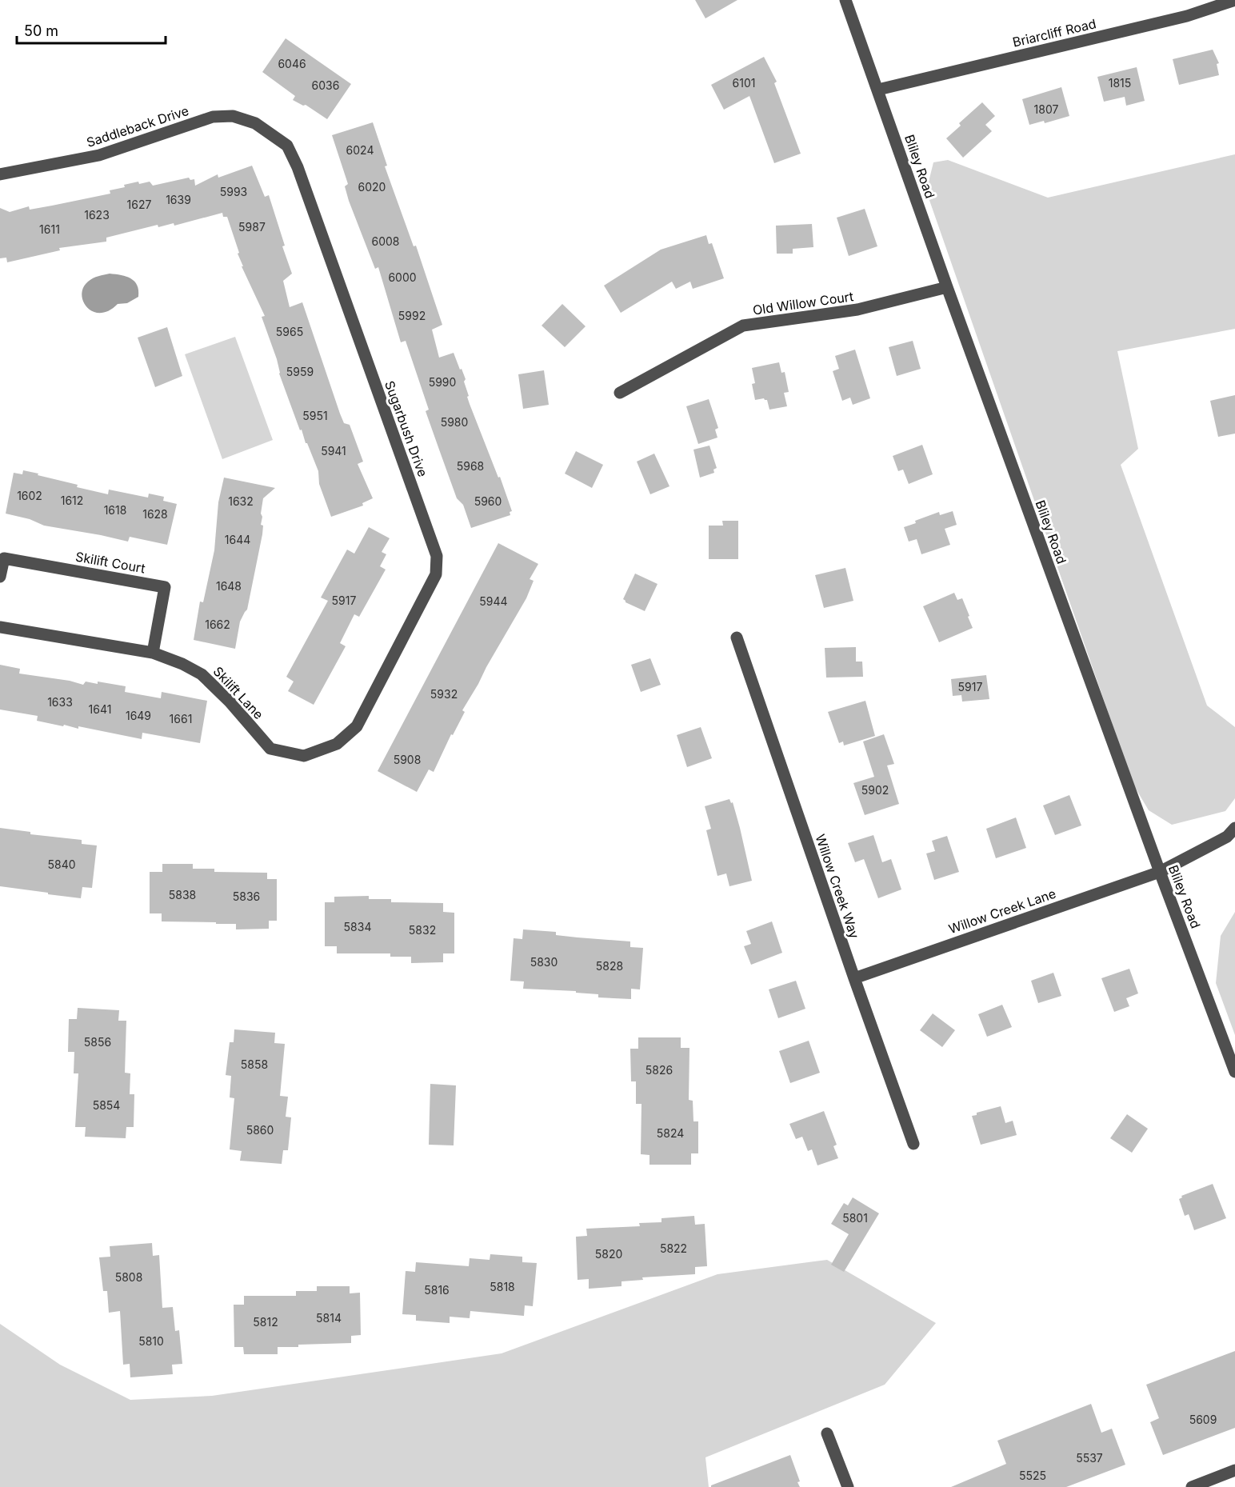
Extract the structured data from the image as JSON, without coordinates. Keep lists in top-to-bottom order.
{
  "streets": {
    "street": [
      "Briarcliff Road",
      "Saddleback Drive",
      "Bliley Road",
      "Old Willow Court",
      "Sugarbush Drive",
      "Skilift Court",
      "Skilift Lane",
      "Willow Creek Way",
      "Willow Creek Lane"
    ]
  },
  "crossings": [
    ["Briarcliff Road", "Bliley Road"],
    ["Saddleback Drive", "Sugarbush Drive"],
    ["Bliley Road", "Old Willow Court"],
    ["Bliley Road", "Willow Creek Lane"],
    ["Sugarbush Drive", "Skilift Lane"],
    ["Skilift Court", "Skilift Lane"],
    ["Willow Creek Way", "Willow Creek Lane"]
  ],
  "house_numbers": [
    "6046",
    "6101",
    "1815",
    "6036",
    "1807",
    "6024",
    "6020",
    "5993",
    "1639",
    "1627",
    "1623",
    "5987",
    "1611",
    "6008",
    "6000",
    "5992",
    "5965",
    "5959",
    "5990",
    "5951",
    "5980",
    "5941",
    "5968",
    "1602",
    "1612",
    "1632",
    "5960",
    "1618",
    "1628",
    "1644",
    "1648",
    "5917",
    "5944",
    "1662",
    "5917",
    "5932",
    "1633",
    "1641",
    "1649",
    "1661",
    "5908",
    "5902",
    "5840",
    "5838",
    "5836",
    "5834",
    "5832",
    "5830",
    "5828",
    "5856",
    "5858",
    "5826",
    "5854",
    "5860",
    "5824",
    "5801",
    "5822",
    "5820",
    "5808",
    "5818",
    "5816",
    "5814",
    "5812",
    "5810",
    "5609",
    "5537",
    "5525"
  ],
  "scale_bar": "50 m"
}
